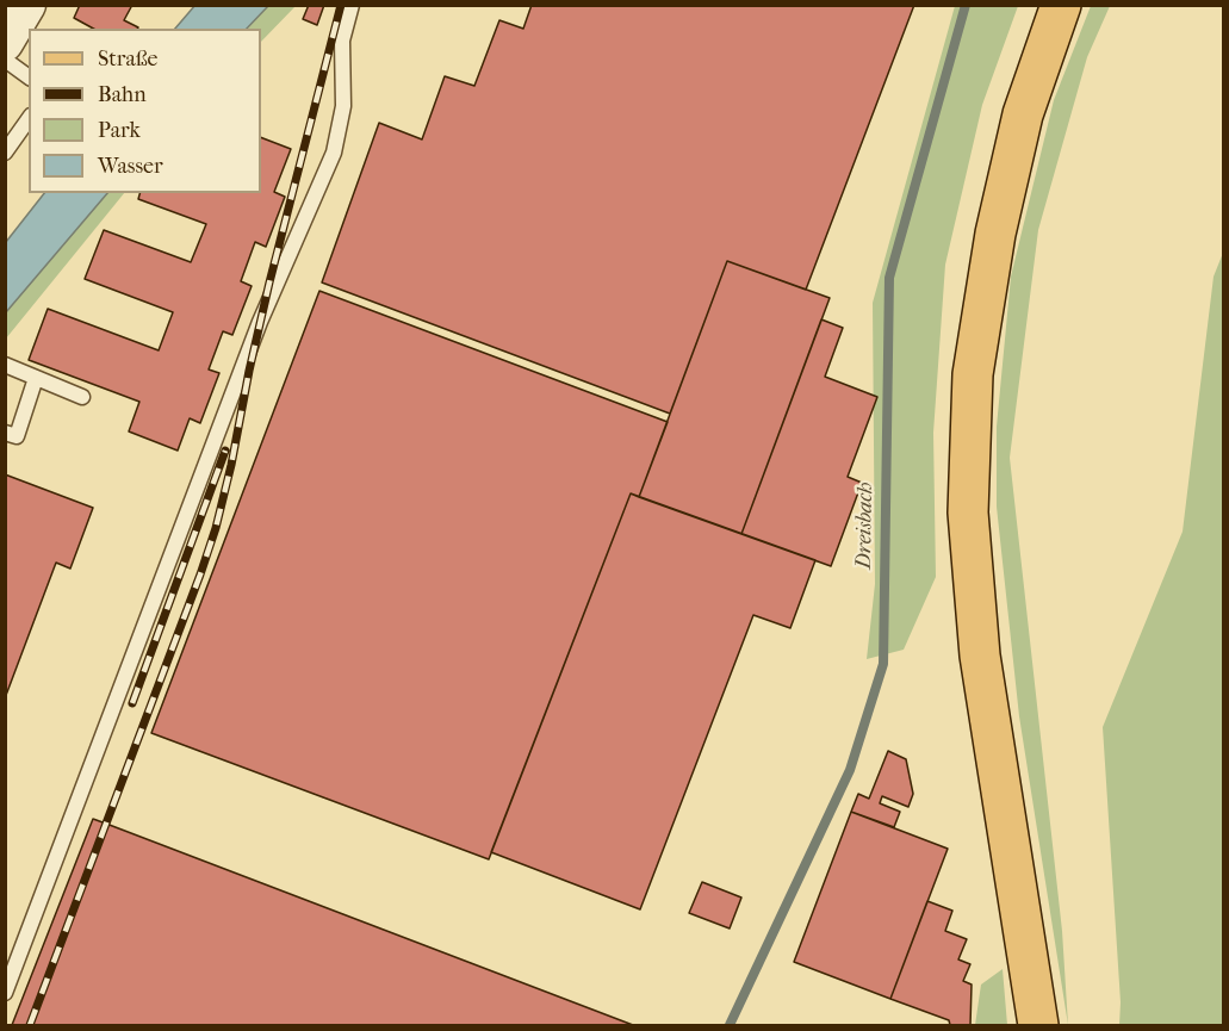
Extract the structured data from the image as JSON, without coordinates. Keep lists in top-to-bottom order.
{
  "water": ["Dreisbach"],
  "legend": [
    "Straße",
    "Bahn",
    "Park",
    "Wasser"
  ]
}
